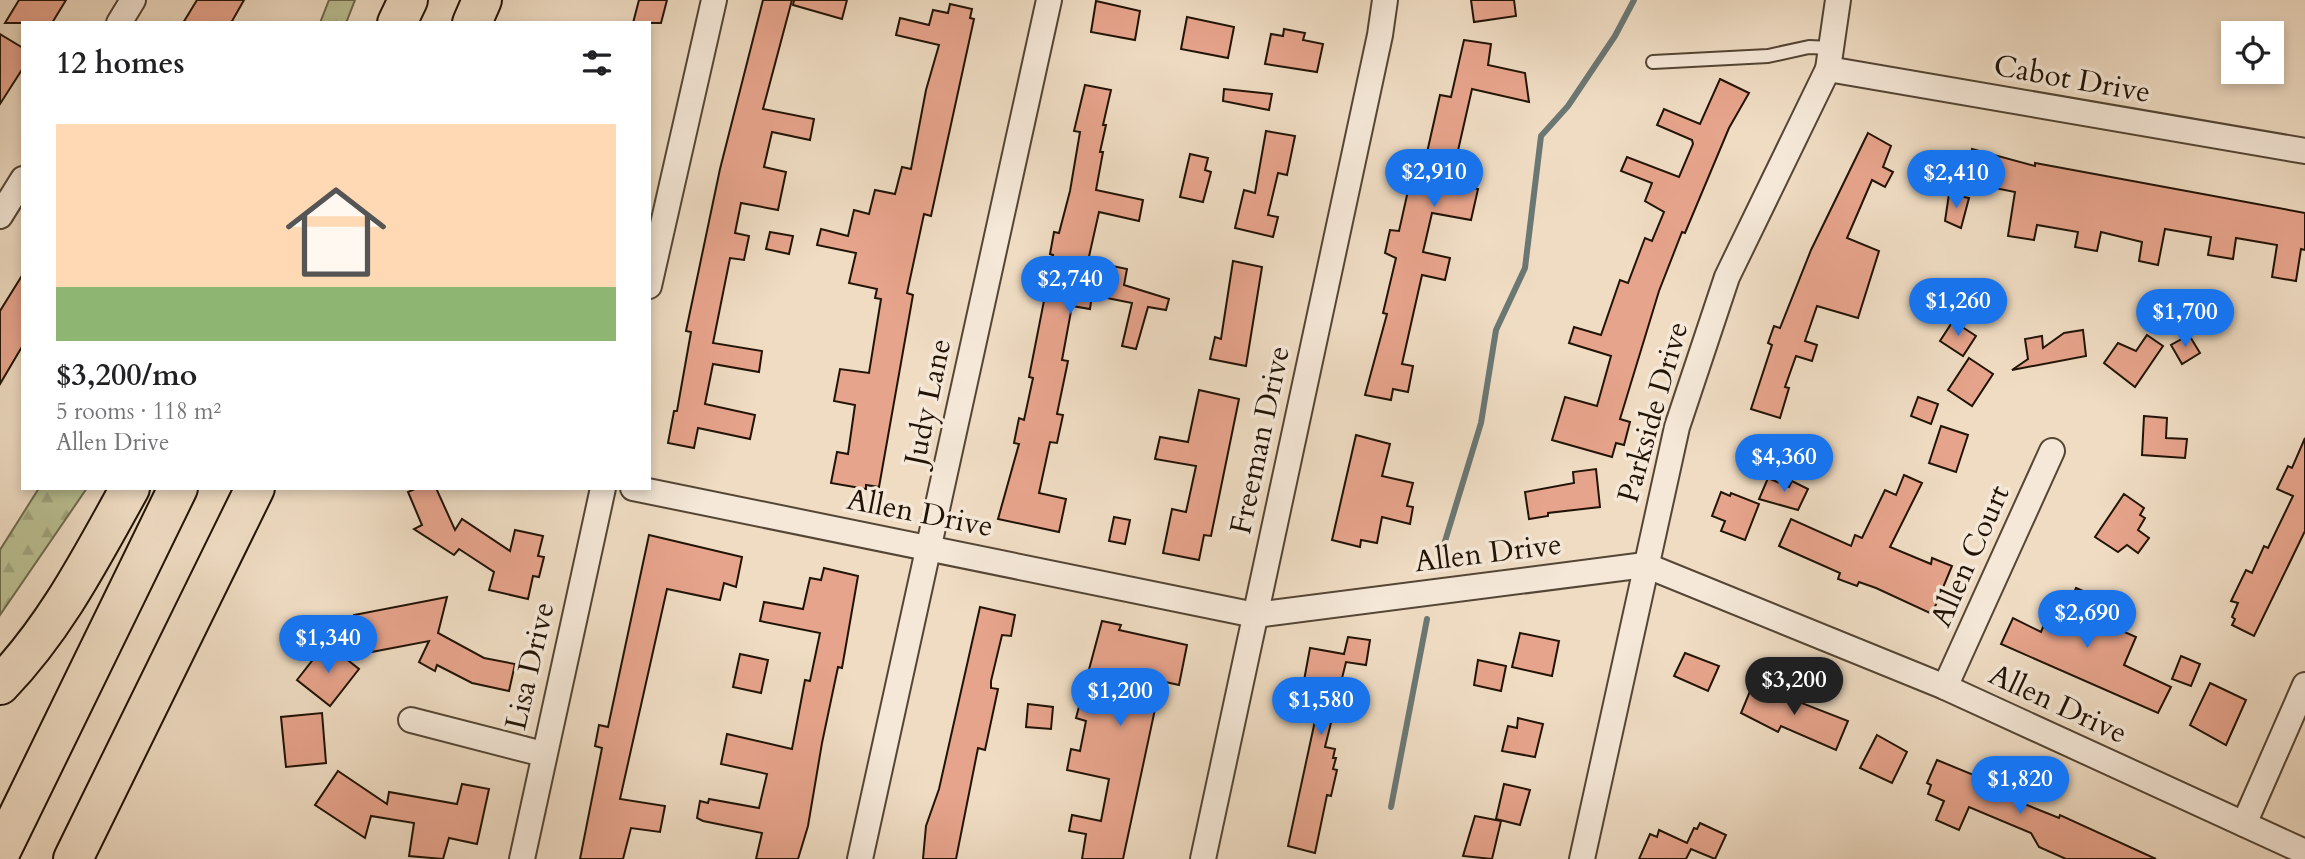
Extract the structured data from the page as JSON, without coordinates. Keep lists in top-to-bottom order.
{
  "streets": {
    "street": [
      "Cabot Drive",
      "Judy Lane",
      "Parkside Drive",
      "Freeman Drive",
      "Allen Drive",
      "Allen Court",
      "Lisa Drive"
    ]
  },
  "crossings": [
    ["Cabot Drive", "Parkside Drive"],
    ["Judy Lane", "Allen Drive"],
    ["Parkside Drive", "Allen Drive"],
    ["Freeman Drive", "Allen Drive"],
    ["Allen Drive", "Allen Court"]
  ],
  "page": {
    "heading": "12 homes",
    "list": [
      {
        "name": "$3,200/mo",
        "note": "5 rooms · 118 m² · Allen Drive"
      }
    ],
    "price": [
      "$2,910",
      "$2,410",
      "$2,740",
      "$1,260",
      "$1,700",
      "$4,360",
      "$2,690",
      "$1,340",
      "$3,200",
      "$1,200",
      "$1,580",
      "$1,820"
    ]
  }
}
